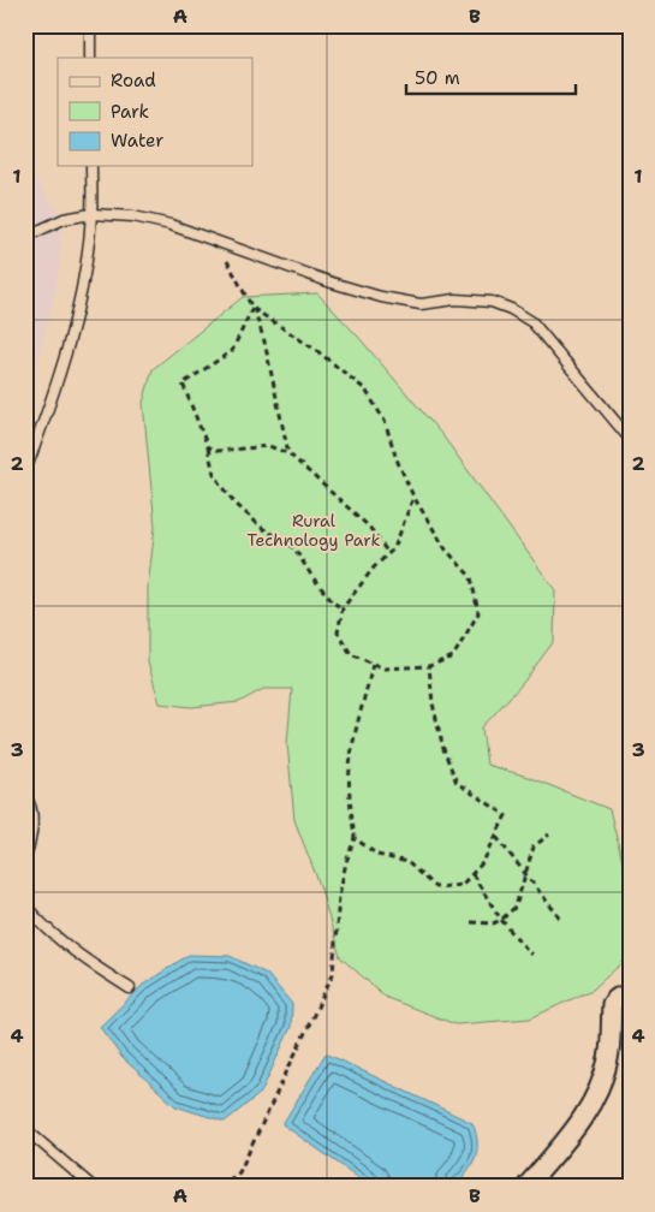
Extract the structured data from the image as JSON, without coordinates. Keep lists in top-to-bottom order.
{
  "parks": ["Rural Technology Park"],
  "legend": ["Road", "Park", "Water"],
  "scale_bar": "50 m",
  "grid": {
    "columns": ["A", "B"],
    "rows": [
      "1",
      "2",
      "3",
      "4"
    ]
  }
}
